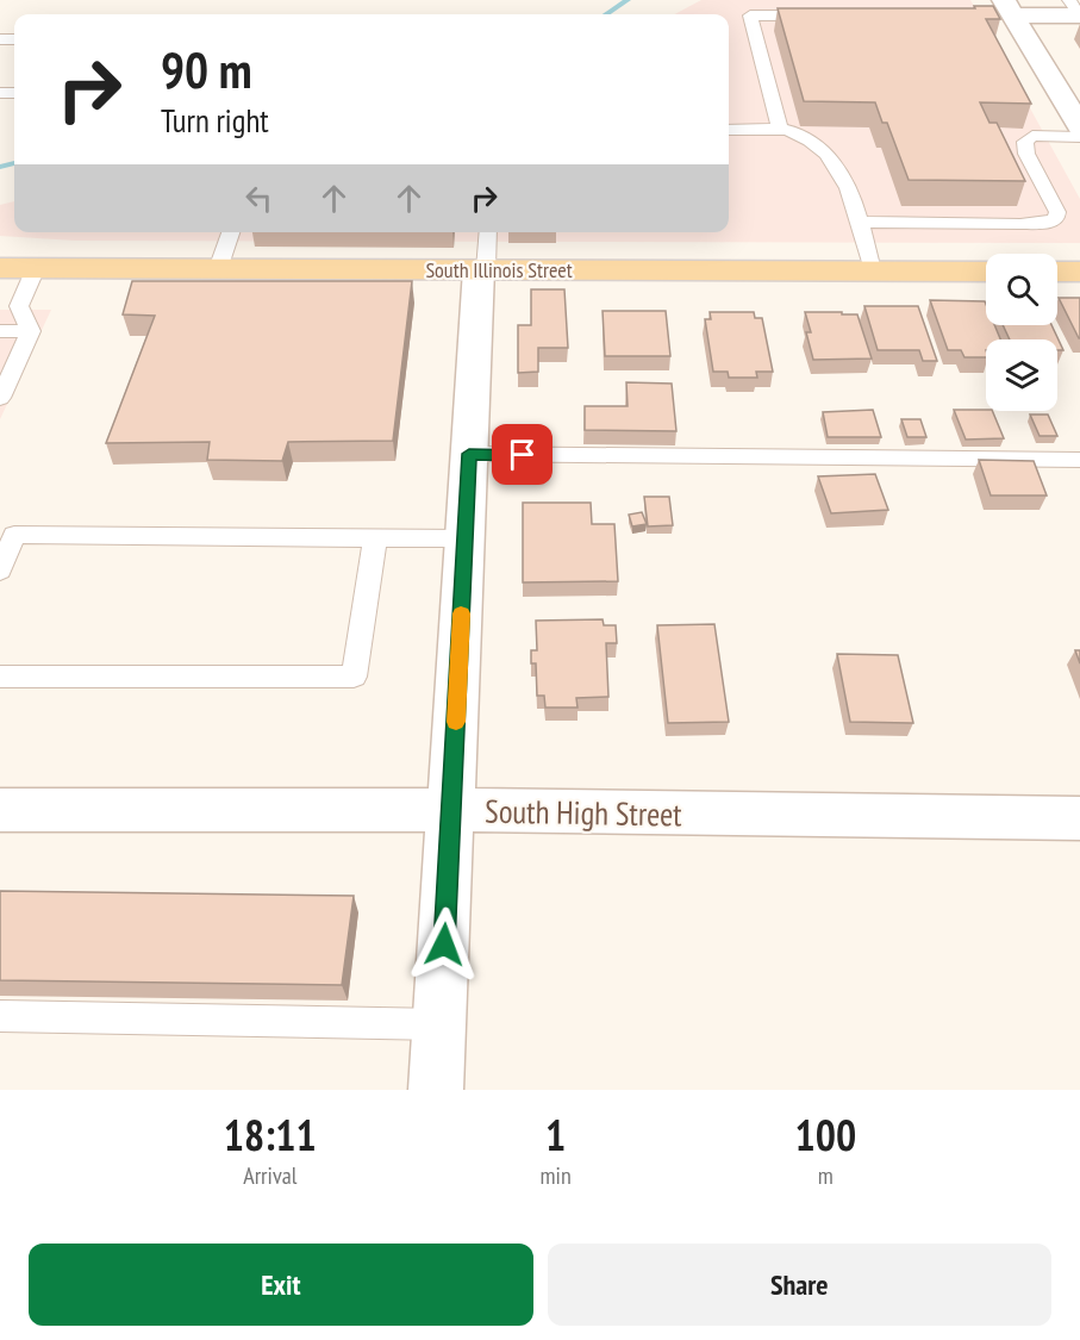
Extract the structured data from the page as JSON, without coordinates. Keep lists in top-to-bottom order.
{
  "streets": {
    "main road": ["South Illinois Street"],
    "street": ["South High Street"]
  },
  "page": {
    "turn": ["90 m", "Turn right"],
    "eta": [
      "18:11",
      "Arrival",
      "1",
      "min",
      "100",
      "m"
    ],
    "buttons": ["Exit", "Share"]
  }
}
